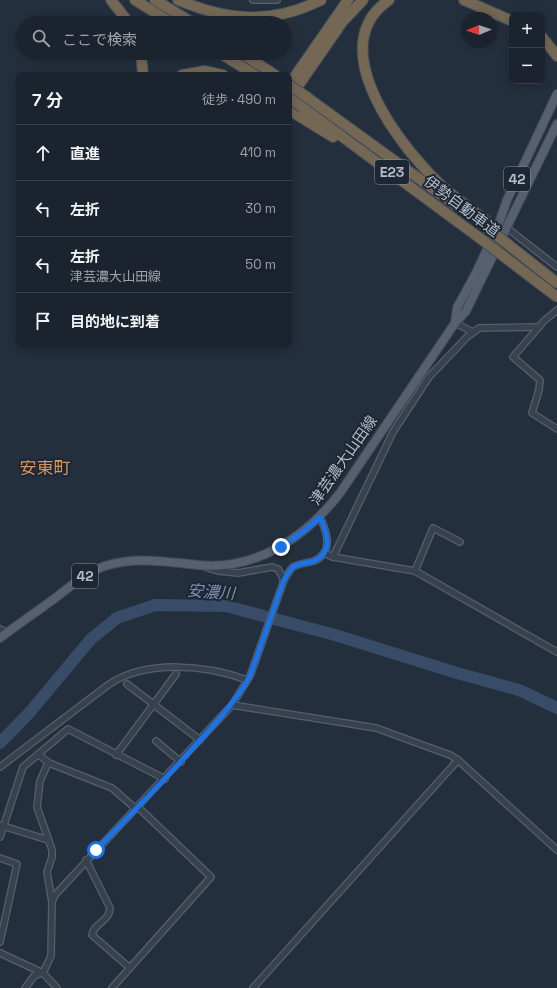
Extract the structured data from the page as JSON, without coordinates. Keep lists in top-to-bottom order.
{
  "streets": {
    "highway": ["E23", "伊勢自動車道"],
    "main road": ["42", "津芸濃大山田線"]
  },
  "districts": ["安東町"],
  "water": ["安濃川"],
  "north": "left",
  "page": {
    "map_buttons": ["+", "−"],
    "search": "ここで検索",
    "heading": ["7 分", "徒歩 · 490 m"],
    "list": [
      ["直進", "410 m"],
      ["左折", "30 m"],
      ["左折", "津芸濃大山田線", "50 m"],
      "目的地に到着"
    ]
  }
}
